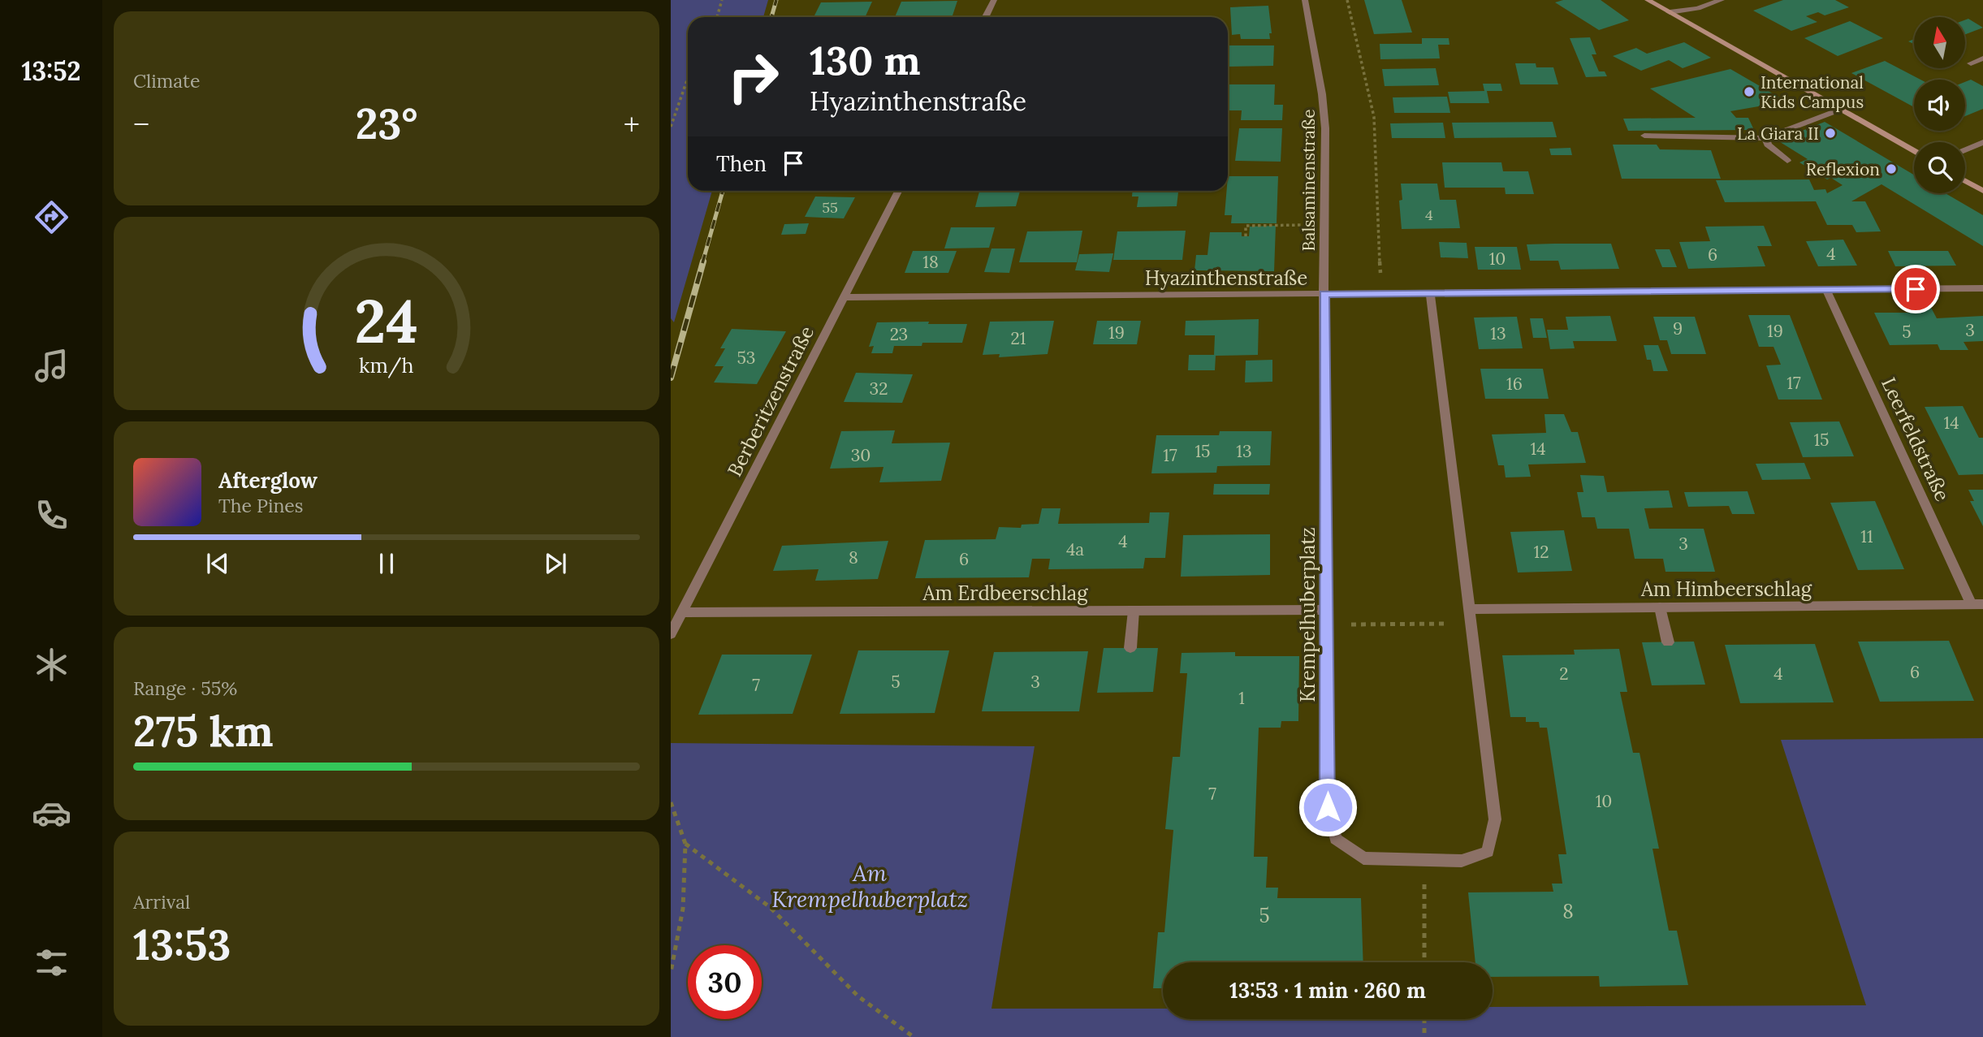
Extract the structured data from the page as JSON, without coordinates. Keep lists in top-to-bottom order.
{
  "streets": {
    "street": [
      "Balsaminenstraße",
      "Hyazinthenstraße",
      "Berberitzenstraße",
      "Leerfeldstraße",
      "Am Himbeerschlag",
      "Am Erdbeerschlag",
      "Krempelhuberplatz"
    ]
  },
  "crossings": [
    ["Balsaminenstraße", "Hyazinthenstraße"],
    ["Balsaminenstraße", "Krempelhuberplatz"],
    ["Hyazinthenstraße", "Berberitzenstraße"],
    ["Hyazinthenstraße", "Leerfeldstraße"],
    ["Hyazinthenstraße", "Krempelhuberplatz"],
    ["Berberitzenstraße", "Am Erdbeerschlag"],
    ["Leerfeldstraße", "Am Himbeerschlag"],
    ["Am Himbeerschlag", "Krempelhuberplatz"],
    ["Am Erdbeerschlag", "Krempelhuberplatz"]
  ],
  "parks": ["Am Krempelhuberplatz"],
  "places": ["International Kids Campus", "La Giara II", "Reflexion"],
  "house_numbers": [
    "55",
    "4",
    "4",
    "6",
    "10",
    "18",
    "9",
    "3",
    "19",
    "5",
    "19",
    "13",
    "23",
    "21",
    "53",
    "17",
    "16",
    "32",
    "14",
    "15",
    "14",
    "15",
    "13",
    "30",
    "17",
    "11",
    "4",
    "3",
    "4a",
    "12",
    "8",
    "6",
    "6",
    "2",
    "4",
    "5",
    "3",
    "7",
    "1",
    "7",
    "10",
    "8",
    "5"
  ],
  "north": "top",
  "page": {
    "tabs": "13:52",
    "tile": [
      "Climate",
      ["Range · 55%", "275 km"],
      ["Arrival", "13:53"]
    ],
    "turn": ["130 m", "Hyazinthenstraße"],
    "heat": ["−", "23°", "+"],
    "then": "Then",
    "song": ["Afterglow", "The Pines"],
    "limit": "30",
    "trip": "13:53 · 1 min · 260 m",
    "gauge": ["24", "km/h"]
  }
}
